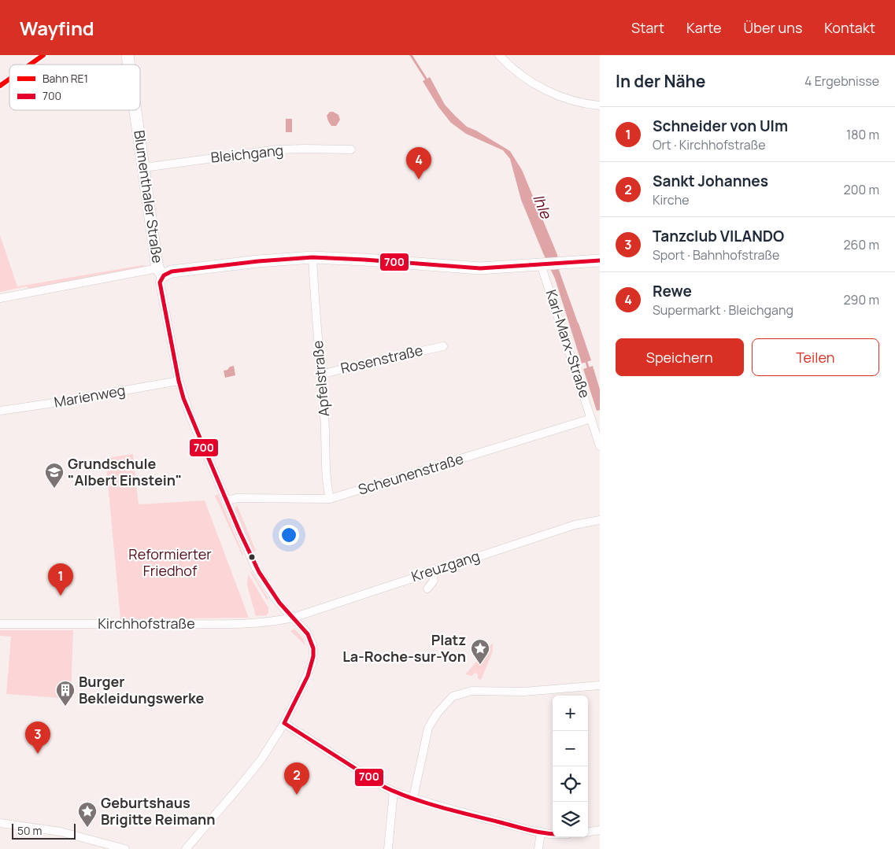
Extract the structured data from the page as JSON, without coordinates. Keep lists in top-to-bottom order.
{
  "streets": {
    "street": [
      "Bleichgang",
      "Blumenthaler Straße",
      "Karl-Marx-Straße",
      "Rosenstraße",
      "Apfelstraße",
      "Marienweg",
      "Scheunenstraße",
      "Kreuzgang",
      "Kirchhofstraße"
    ]
  },
  "crossings": [
    ["Bleichgang", "Blumenthaler Straße"],
    ["Blumenthaler Straße", "Marienweg"],
    ["Blumenthaler Straße", "Scheunenstraße"],
    ["Blumenthaler Straße", "Kreuzgang"],
    ["Blumenthaler Straße", "Kirchhofstraße"],
    ["Karl-Marx-Straße", "Scheunenstraße"],
    ["Rosenstraße", "Apfelstraße"],
    ["Apfelstraße", "Scheunenstraße"],
    ["Kreuzgang", "Kirchhofstraße"]
  ],
  "water": ["Ihle"],
  "parks": ["Reformierter Friedhof"],
  "places": {
    "school or university": ["Grundschule \"Albert Einstein\""],
    "place": ["Platz La-Roche-sur-Yon", "Geburtshaus Brigitte Reimann"],
    "building": ["Burger Bekleidungswerke"]
  },
  "lines": ["rail line RE1", "transit line 700"],
  "legend": ["Bahn RE1", "700"],
  "scale_bar": "50 m",
  "page": {
    "header": "Wayfind",
    "nav": [
      "Start",
      "Karte",
      "Über uns",
      "Kontakt"
    ],
    "heading": ["In der Nähe", "4 Ergebnisse"],
    "list": [
      {
        "mark": "1",
        "name": "Schneider von Ulm",
        "note": "Ort · Kirchhofstraße",
        "value": "180 m"
      },
      {
        "mark": "2",
        "name": "Sankt Johannes",
        "note": "Kirche",
        "value": "200 m"
      },
      {
        "mark": "3",
        "name": "Tanzclub VILANDO",
        "note": "Sport · Bahnhofstraße",
        "value": "260 m"
      },
      {
        "mark": "4",
        "name": "Rewe",
        "note": "Supermarkt · Bleichgang",
        "value": "290 m"
      }
    ],
    "pins": [
      "4",
      "1",
      "3",
      "2"
    ],
    "buttons": ["Speichern", "Teilen"],
    "map_buttons": ["+", "−"],
    "scale": "50 m"
  }
}
